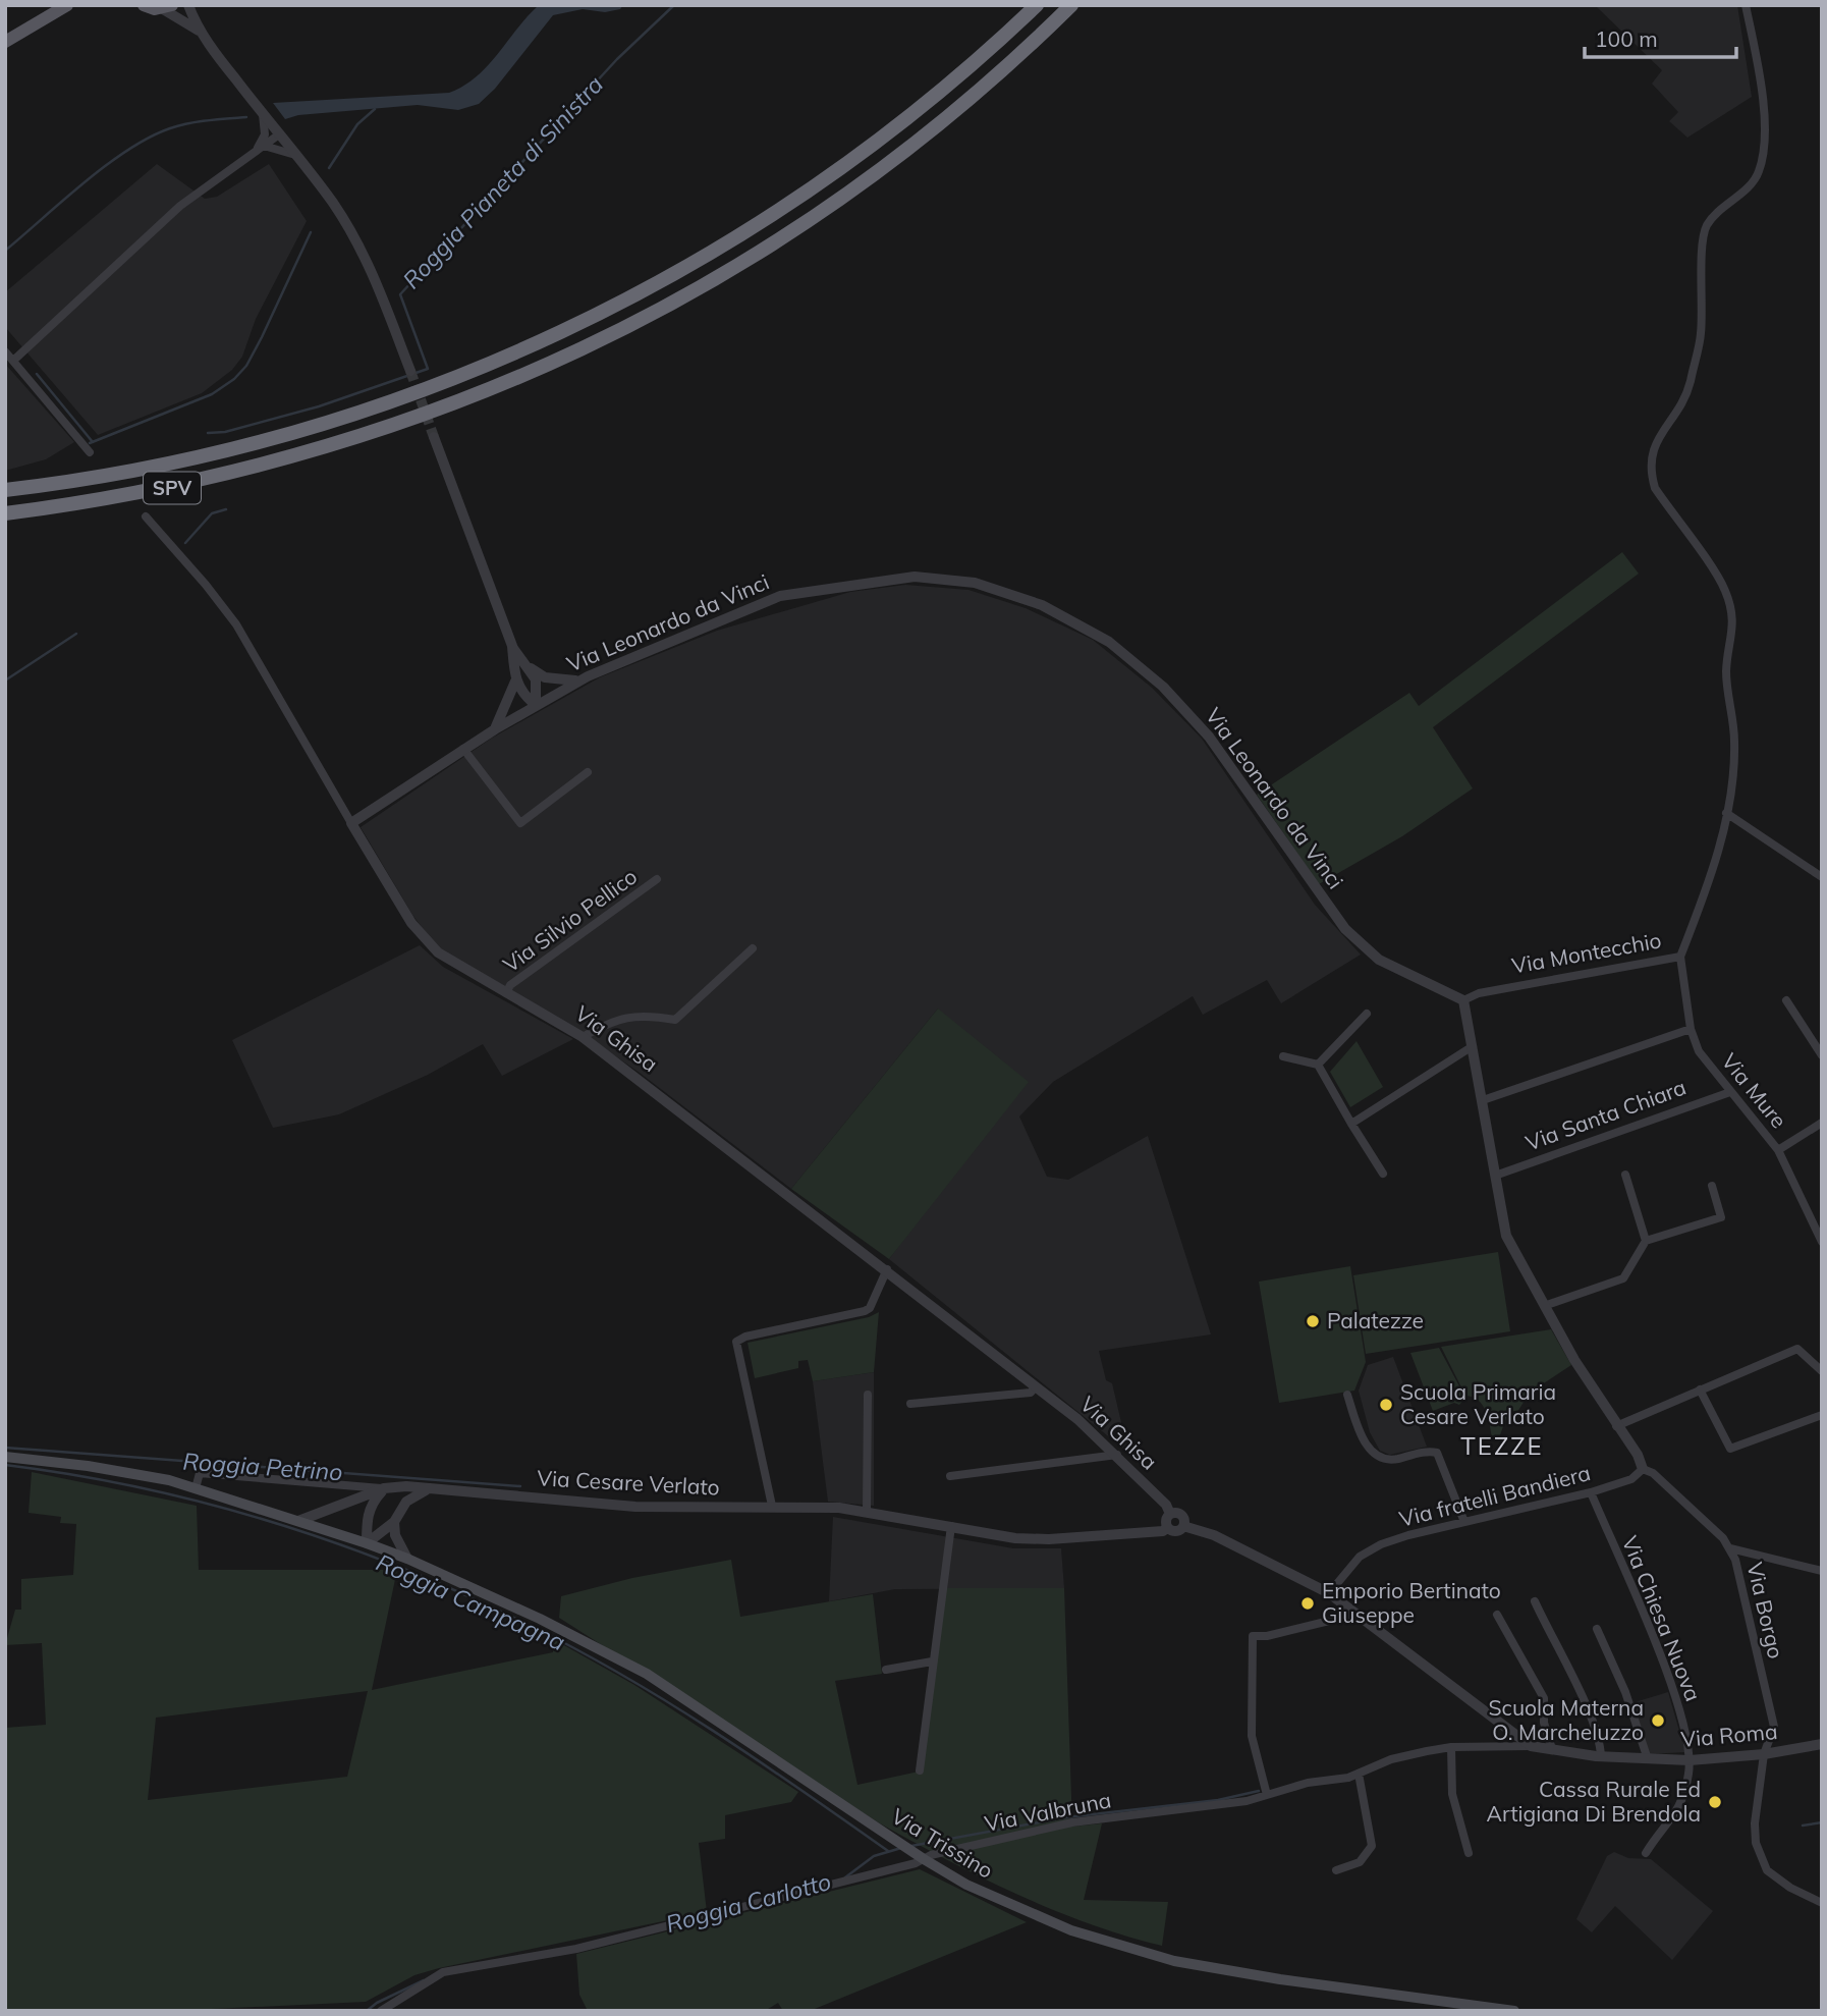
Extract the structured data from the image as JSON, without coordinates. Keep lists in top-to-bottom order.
{
  "streets": {
    "highway": ["SPV"],
    "main road": ["Via Trissino"],
    "street": [
      "Via Leonardo da Vinci",
      "Via Silvio Pellico",
      "Via Montecchio",
      "Via Ghisa",
      "Via Mure",
      "Via Santa Chiara",
      "Via Cesare Verlato",
      "Via fratelli Bandiera",
      "Via Borgo",
      "Via Chiesa Nuova",
      "Via Roma",
      "Via Valbruna"
    ]
  },
  "crossings": [
    ["Via Leonardo da Vinci", "Via Montecchio"],
    ["Via Leonardo da Vinci", "Via Ghisa"],
    ["Via Silvio Pellico", "Via Ghisa"],
    ["Via Montecchio", "Via Mure"],
    ["Via Ghisa", "Via Cesare Verlato"],
    ["Via Mure", "Via Santa Chiara"],
    ["Via Cesare Verlato", "Via fratelli Bandiera"],
    ["Via Cesare Verlato", "Via Roma"],
    ["Via fratelli Bandiera", "Via Borgo"],
    ["Via fratelli Bandiera", "Via Chiesa Nuova"],
    ["Via Borgo", "Via Roma"],
    ["Via Chiesa Nuova", "Via Roma"],
    ["Via Roma", "Via Valbruna"],
    ["Via Valbruna", "Via Trissino"]
  ],
  "districts": ["TEZZE"],
  "water": [
    "Roggia Pianeta di Sinistra",
    "Roggia Petrino",
    "Roggia Campagna",
    "Roggia Carlotto"
  ],
  "places": [
    "Palatezze",
    "Scuola Primaria Cesare Verlato",
    "Emporio Bertinato Giuseppe",
    "Scuola Materna O. Marcheluzzo",
    "Cassa Rurale Ed Artigiana Di Brendola"
  ],
  "scale_bar": "100 m"
}
